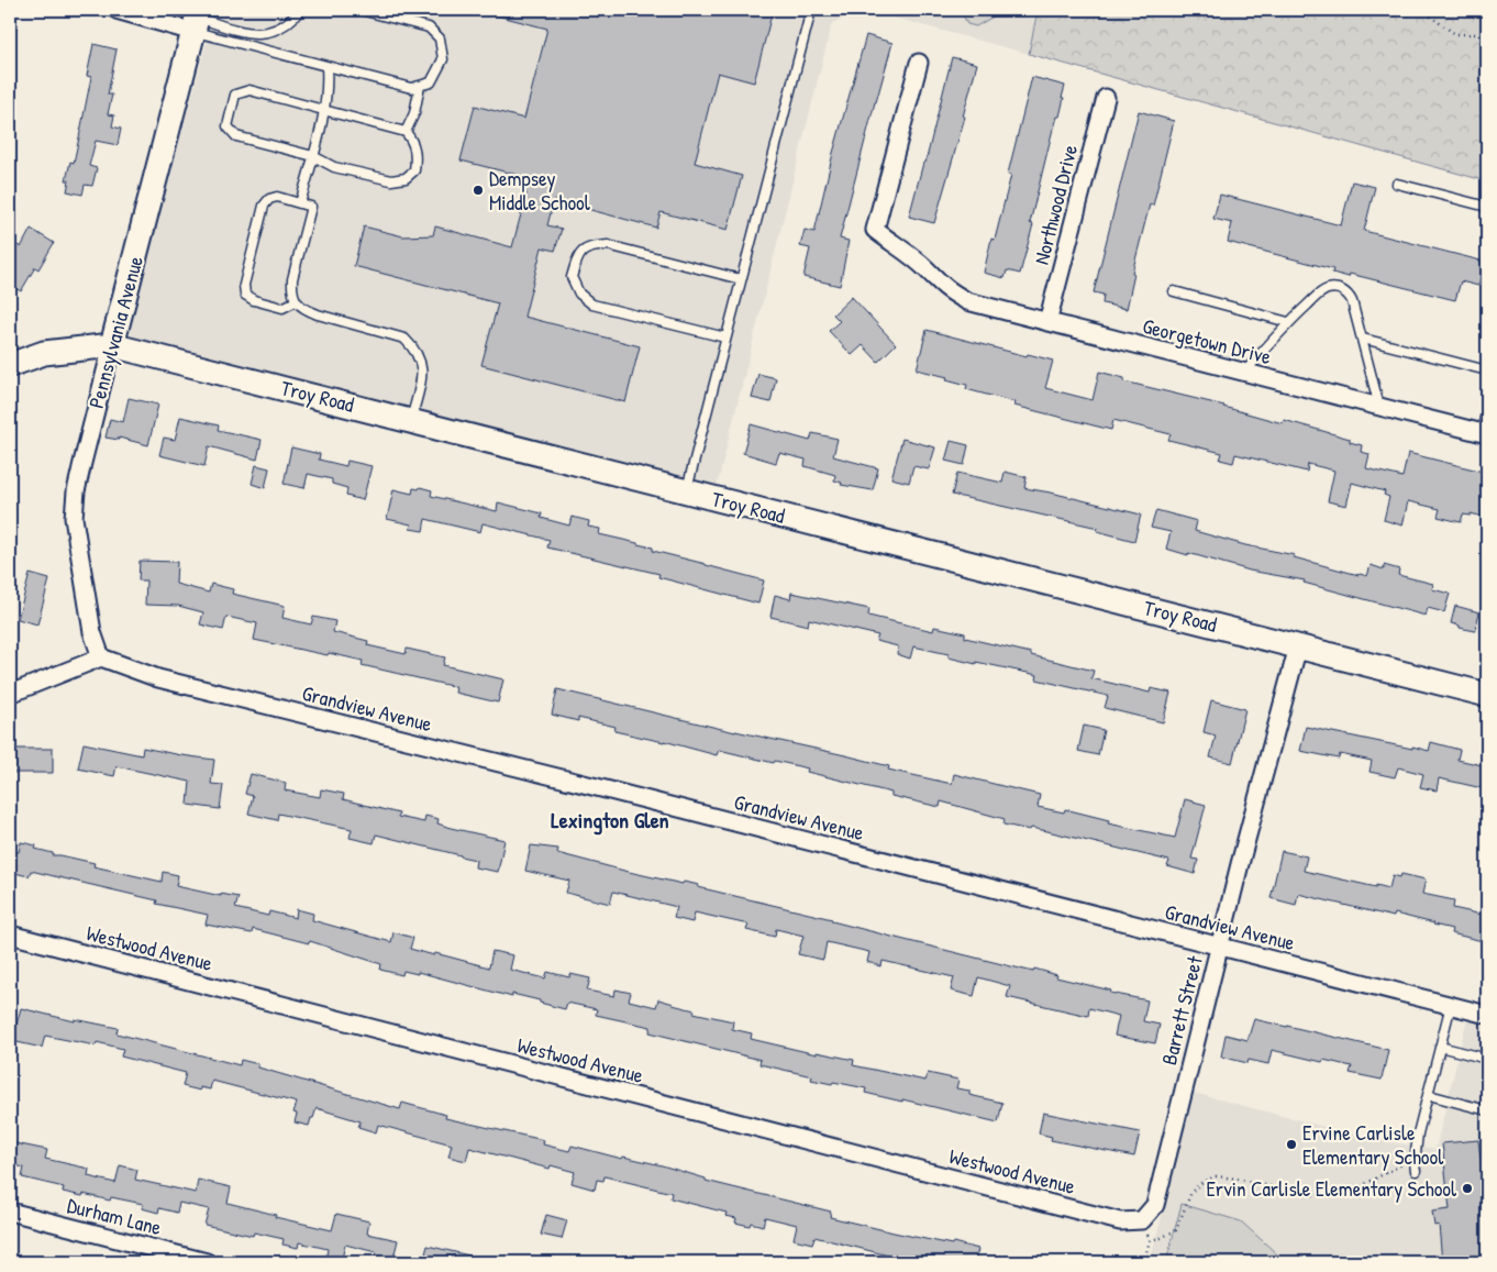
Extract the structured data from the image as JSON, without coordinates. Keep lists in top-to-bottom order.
{
  "streets": {
    "street": [
      "Northwood Drive",
      "Pennsylvania Avenue",
      "Georgetown Drive",
      "Troy Road",
      "Grandview Avenue",
      "Westwood Avenue",
      "Barrett Street",
      "Durham Lane"
    ]
  },
  "crossings": [
    ["Northwood Drive", "Georgetown Drive"],
    ["Pennsylvania Avenue", "Troy Road"],
    ["Pennsylvania Avenue", "Grandview Avenue"],
    ["Troy Road", "Barrett Street"],
    ["Grandview Avenue", "Barrett Street"],
    ["Westwood Avenue", "Barrett Street"]
  ],
  "districts": ["Lexington Glen"],
  "places": ["Dempsey Middle School", "Ervine Carlisle Elementary School", "Ervin Carlisle Elementary School"]
}
